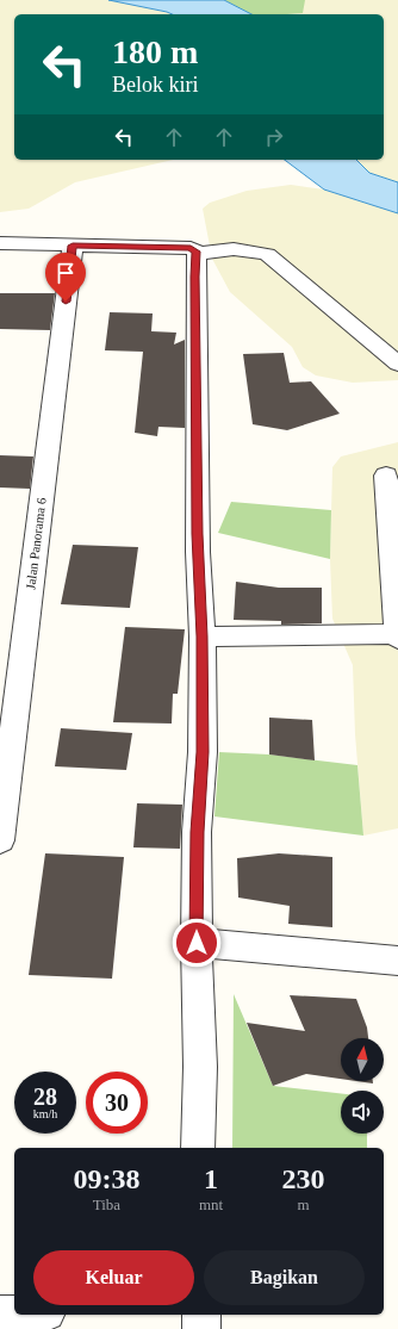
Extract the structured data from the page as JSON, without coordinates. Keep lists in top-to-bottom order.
{
  "streets": {
    "street": ["Jalan Panorama 6"]
  },
  "north": "top",
  "page": {
    "turn": ["180 m", "Belok kiri"],
    "speed": "28 km/h",
    "limit": "30",
    "eta": [
      "09:38",
      "Tiba",
      "1",
      "mnt",
      "230",
      "m"
    ],
    "buttons": ["Keluar", "Bagikan"]
  }
}
